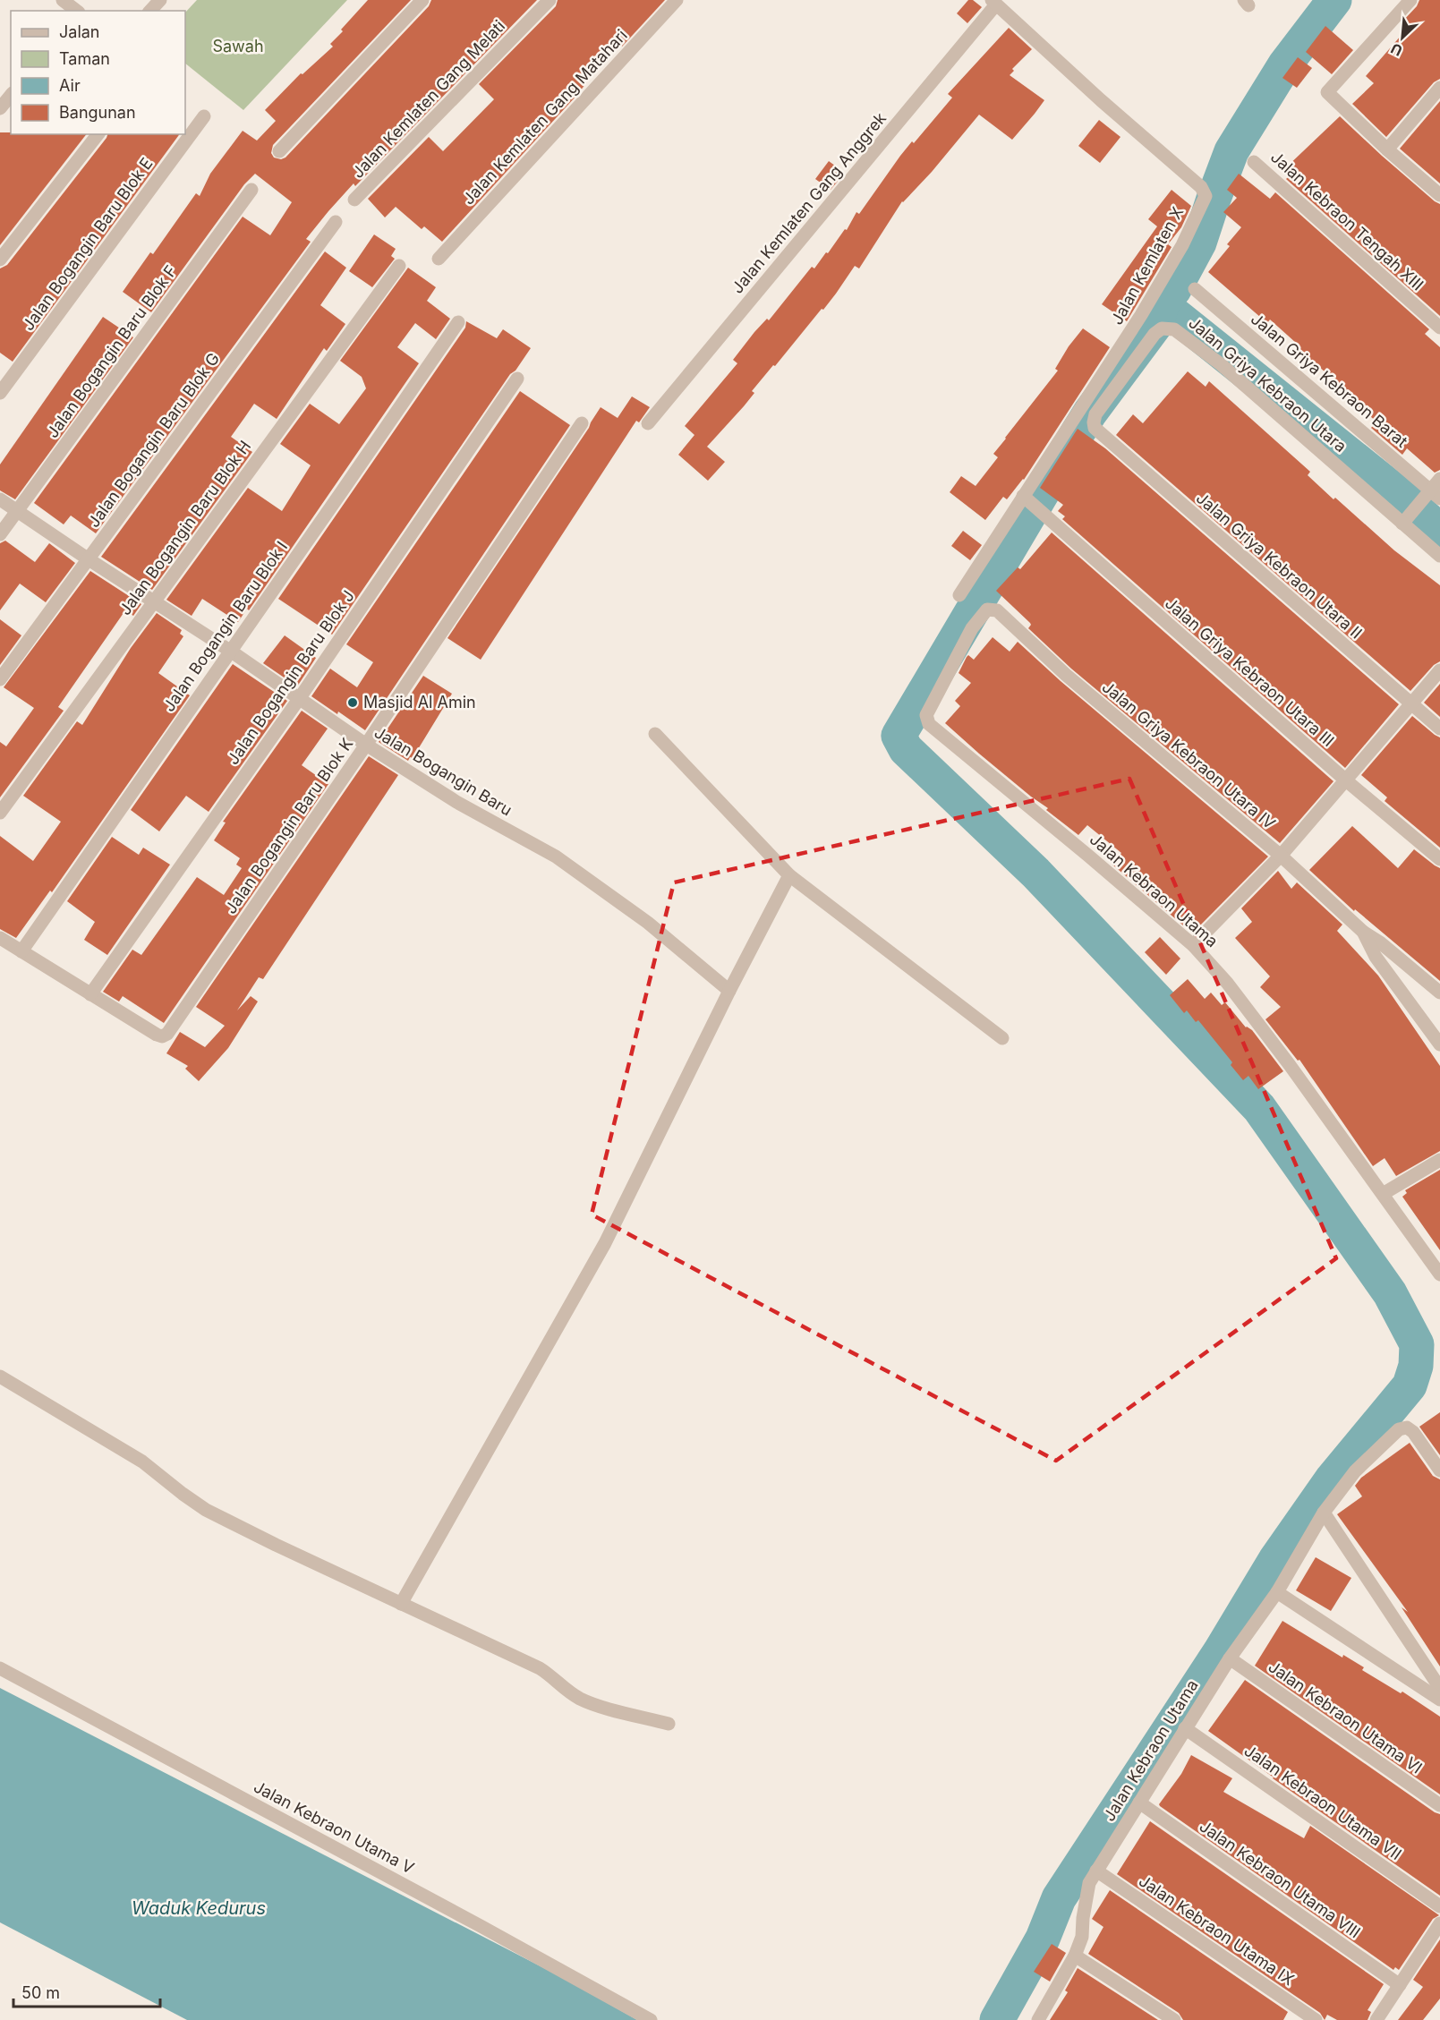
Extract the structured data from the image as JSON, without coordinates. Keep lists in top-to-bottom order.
{
  "streets": {
    "street": [
      "Jalan Kemlaten Gang Melati",
      "Jalan Kemlaten Gang Matahari",
      "Jalan Kemlaten Gang Anggrek",
      "Jalan Kebraon Tengah XIII",
      "Jalan Bogangin Baru Blok E",
      "Jalan Kemlaten X",
      "Jalan Bogangin Baru Blok F",
      "Jalan Griya Kebraon Barat",
      "Jalan Griya Kebraon Utara",
      "Jalan Bogangin Baru Blok G",
      "Jalan Bogangin Baru Blok H",
      "Jalan Griya Kebraon Utara II",
      "Jalan Bogangin Baru Blok I",
      "Jalan Griya Kebraon Utara III",
      "Jalan Bogangin Baru Blok J",
      "Jalan Griya Kebraon Utara IV",
      "Jalan Bogangin Baru",
      "Jalan Bogangin Baru Blok K",
      "Jalan Kebraon Utama",
      "Jalan Kebraon Utama VI",
      "Jalan Kebraon Utama VII",
      "Jalan Kebraon Utama V",
      "Jalan Kebraon Utama VIII",
      "Jalan Kebraon Utama IX"
    ]
  },
  "crossings": [
    ["Jalan Kemlaten Gang Anggrek", "Jalan Kemlaten X"],
    ["Jalan Kemlaten X", "Jalan Griya Kebraon Utara III"],
    ["Jalan Bogangin Baru Blok F", "Jalan Bogangin Baru"],
    ["Jalan Griya Kebraon Utara", "Jalan Griya Kebraon Utara II"],
    ["Jalan Bogangin Baru Blok G", "Jalan Bogangin Baru"],
    ["Jalan Bogangin Baru Blok H", "Jalan Bogangin Baru"],
    ["Jalan Bogangin Baru Blok I", "Jalan Bogangin Baru"],
    ["Jalan Bogangin Baru Blok J", "Jalan Bogangin Baru"],
    ["Jalan Bogangin Baru Blok J", "Jalan Bogangin Baru Blok K"],
    ["Jalan Griya Kebraon Utara IV", "Jalan Kebraon Utama"],
    ["Jalan Bogangin Baru", "Jalan Bogangin Baru Blok K"],
    ["Jalan Kebraon Utama", "Jalan Kebraon Utama VI"],
    ["Jalan Kebraon Utama", "Jalan Kebraon Utama VII"],
    ["Jalan Kebraon Utama", "Jalan Kebraon Utama VIII"],
    ["Jalan Kebraon Utama", "Jalan Kebraon Utama IX"]
  ],
  "water": ["Waduk Kedurus"],
  "parks": ["Sawah"],
  "places": ["Masjid Al Amin"],
  "legend": [
    "Jalan",
    "Taman",
    "Air",
    "Bangunan"
  ],
  "scale_bar": "50 m",
  "north": "bottom left"
}
